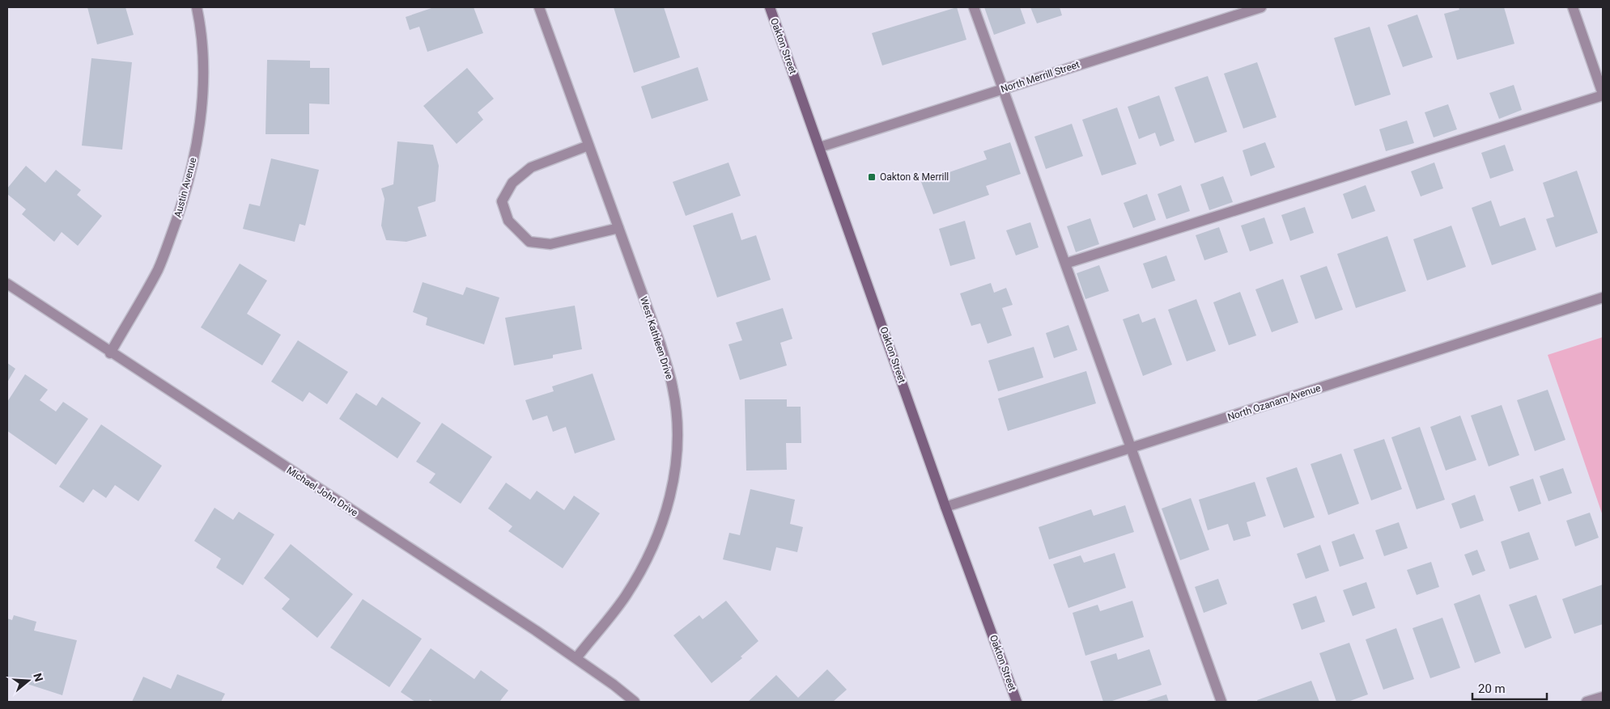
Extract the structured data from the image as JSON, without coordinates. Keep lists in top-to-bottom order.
{
  "streets": {
    "main road": ["Oakton Street"],
    "street": [
      "North Merrill Street",
      "Austin Avenue",
      "West Kathleen Drive",
      "North Ozanam Avenue",
      "Michael John Drive"
    ]
  },
  "crossings": [
    ["Oakton Street", "North Merrill Street"],
    ["Oakton Street", "North Ozanam Avenue"],
    ["Austin Avenue", "Michael John Drive"],
    ["West Kathleen Drive", "Michael John Drive"]
  ],
  "places": {
    "transit": ["Oakton & Merrill"]
  },
  "scale_bar": "20 m",
  "north": "right"
}
